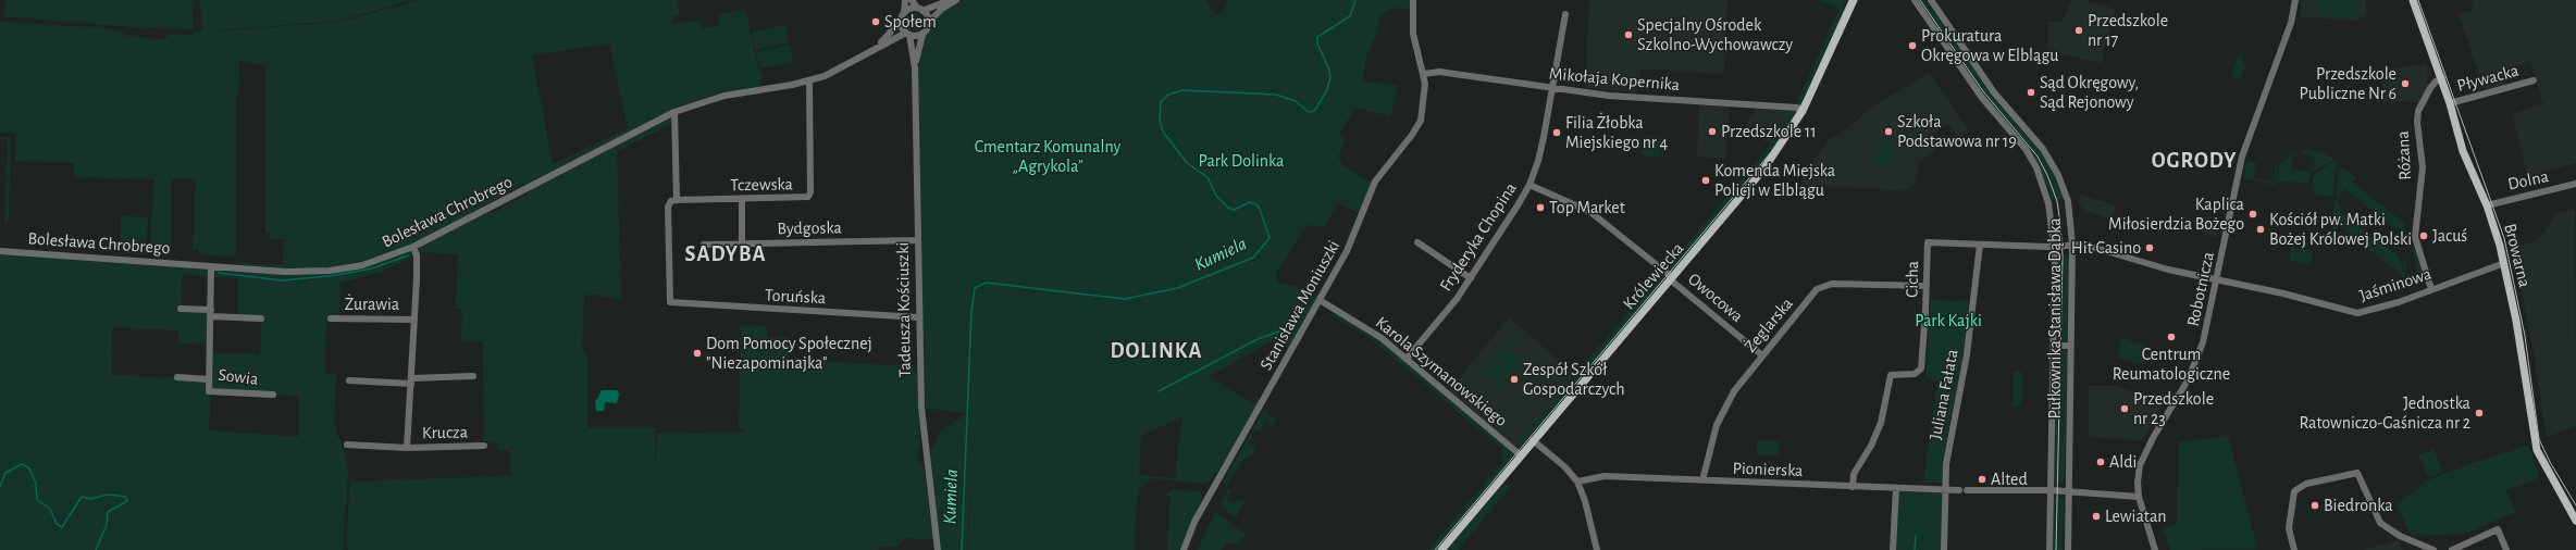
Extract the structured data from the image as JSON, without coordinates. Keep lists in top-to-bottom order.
{
  "streets": {
    "main road": ["Browarna", "Królewiecka"],
    "street": [
      "Pływacka",
      "Mikołaja Kopernika",
      "Różana",
      "Dolna",
      "Tczewska",
      "Bolesława Chrobrego",
      "Bydgoska",
      "Fryderyka Chopina",
      "Cicha",
      "Jaśminowa",
      "Robotnicza",
      "Toruńska",
      "Owocowa",
      "Żurawia",
      "Stanisława Moniuszki",
      "Tadeusza Kościuszki",
      "Pułkownika Stanisława Dąbka",
      "Żeglarska",
      "Karola Szymanowskiego",
      "Sowia",
      "Juliana Fałata",
      "Krucza",
      "Pionierska"
    ]
  },
  "crossings": [
    ["Pływacka", "Browarna"],
    ["Mikołaja Kopernika", "Fryderyka Chopina"],
    ["Mikołaja Kopernika", "Królewiecka"],
    ["Mikołaja Kopernika", "Stanisława Moniuszki"],
    ["Różana", "Browarna"],
    ["Różana", "Jaśminowa"],
    ["Dolna", "Browarna"],
    ["Tczewska", "Bolesława Chrobrego"],
    ["Tczewska", "Toruńska"],
    ["Bolesława Chrobrego", "Żurawia"],
    ["Bolesława Chrobrego", "Tadeusza Kościuszki"],
    ["Bolesława Chrobrego", "Sowia"],
    ["Bydgoska", "Tadeusza Kościuszki"],
    ["Fryderyka Chopina", "Owocowa"],
    ["Fryderyka Chopina", "Karola Szymanowskiego"],
    ["Browarna", "Jaśminowa"],
    ["Królewiecka", "Owocowa"],
    ["Królewiecka", "Karola Szymanowskiego"],
    ["Cicha", "Jaśminowa"],
    ["Cicha", "Pułkownika Stanisława Dąbka"],
    ["Cicha", "Żeglarska"],
    ["Cicha", "Juliana Fałata"],
    ["Cicha", "Pionierska"],
    ["Jaśminowa", "Robotnicza"],
    ["Jaśminowa", "Pułkownika Stanisława Dąbka"],
    ["Toruńska", "Tadeusza Kościuszki"],
    ["Owocowa", "Żeglarska"],
    ["Żurawia", "Krucza"],
    ["Stanisława Moniuszki", "Karola Szymanowskiego"],
    ["Żeglarska", "Pionierska"],
    ["Juliana Fałata", "Pionierska"]
  ],
  "districts": ["OGRODY", "SADYBA", "DOLINKA"],
  "water": ["Kumiela"],
  "parks": ["Cmentarz Komunalny „Agrykola”", "Park Dolinka", "Park Kajki"],
  "places": [
    "Społem",
    "Przedszkole nr 17",
    "Specjalny Ośrodek Szkolno-Wychowawczy",
    "Prokuratura Okręgowa w Elblągu",
    "Przedszkole Publiczne Nr 6",
    "Sąd Okręgowy, Sąd Rejonowy",
    "Przedszkole 11",
    "Szkoła Podstawowa nr 19",
    "Filia Żłobka Miejskiego nr 4",
    "Komenda Miejska Policji w Elblągu",
    "Top Market",
    "Kaplica Miłosierdzia Bożego",
    "Kościół pw. Matki Bożej Królowej Polski",
    "Jacuś",
    "Hit Casino",
    "Centrum Reumatologiczne",
    "Dom Pomocy Społecznej \"Niezapominajka\"",
    "Zespół Szkół Gospodarczych",
    "Przedszkole nr 23",
    "Jednostka Ratowniczo-Gaśnicza nr 2",
    "Aldi",
    "Alted",
    "Biedronka",
    "Lewiatan"
  ]
}
